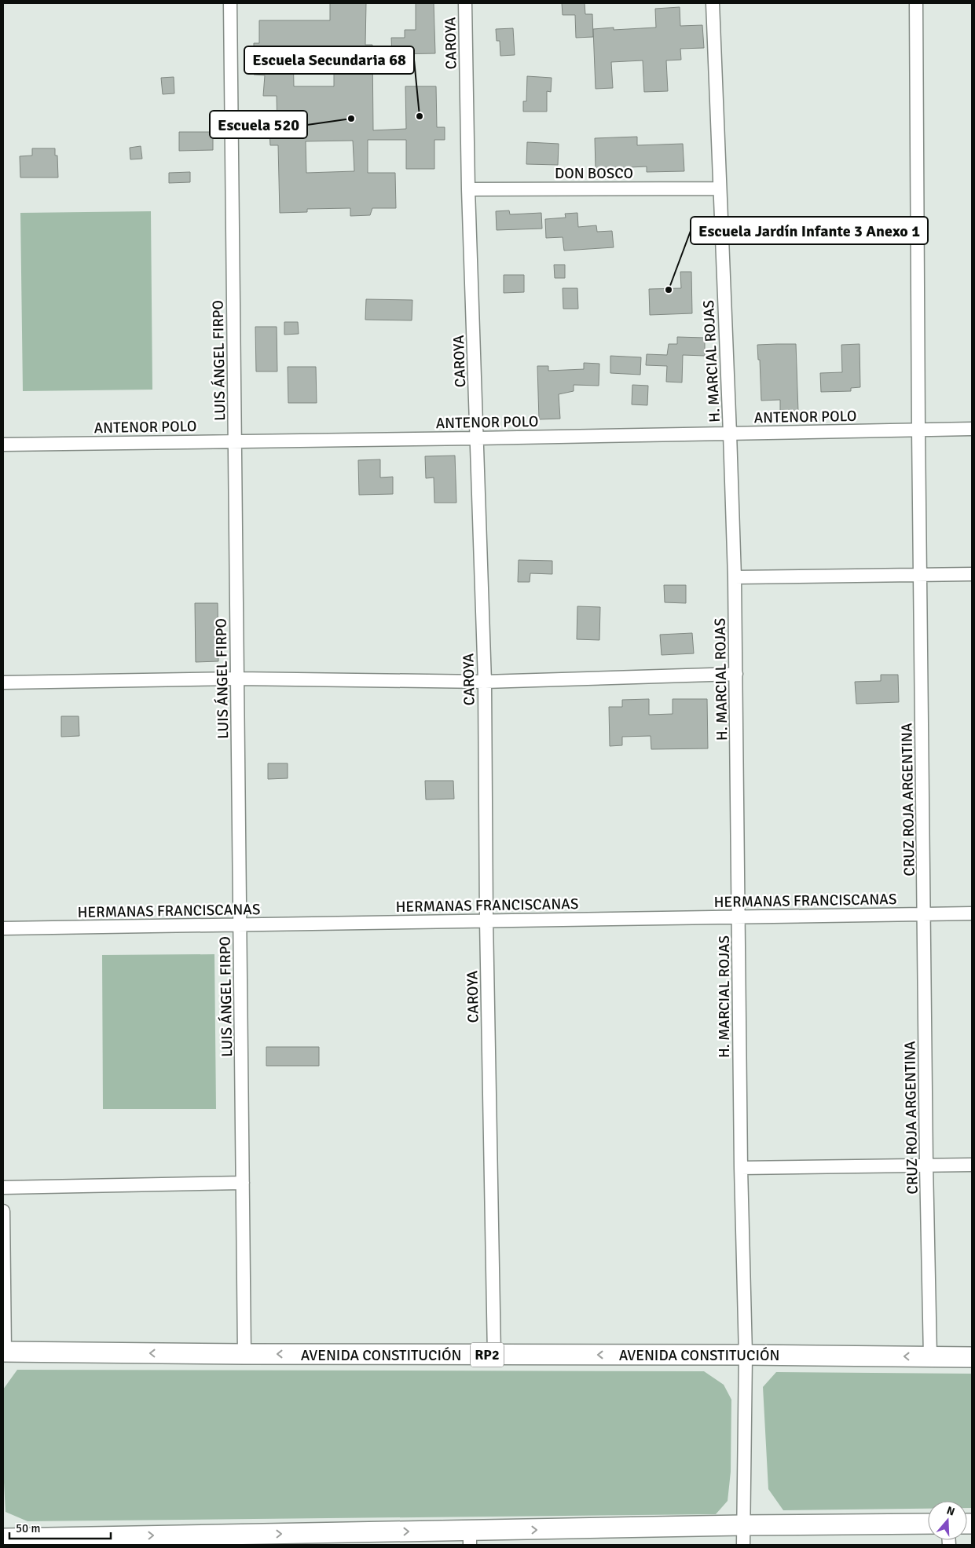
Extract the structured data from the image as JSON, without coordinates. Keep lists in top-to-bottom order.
{
  "streets": {
    "main road": ["AVENIDA CONSTITUCIÓN", "RP2"],
    "street": [
      "CAROYA",
      "DON BOSCO",
      "LUIS ÁNGEL FIRPO",
      "H. MARCIAL ROJAS",
      "ANTENOR POLO",
      "CRUZ ROJA ARGENTINA",
      "HERMANAS FRANCISCANAS"
    ]
  },
  "crossings": [
    ["CAROYA", "DON BOSCO"],
    ["CAROYA", "ANTENOR POLO"],
    ["CAROYA", "HERMANAS FRANCISCANAS"],
    ["CAROYA", "AVENIDA CONSTITUCIÓN"],
    ["DON BOSCO", "H. MARCIAL ROJAS"],
    ["LUIS ÁNGEL FIRPO", "ANTENOR POLO"],
    ["LUIS ÁNGEL FIRPO", "HERMANAS FRANCISCANAS"],
    ["LUIS ÁNGEL FIRPO", "AVENIDA CONSTITUCIÓN"],
    ["H. MARCIAL ROJAS", "ANTENOR POLO"],
    ["H. MARCIAL ROJAS", "HERMANAS FRANCISCANAS"],
    ["H. MARCIAL ROJAS", "AVENIDA CONSTITUCIÓN"],
    ["ANTENOR POLO", "CRUZ ROJA ARGENTINA"],
    ["CRUZ ROJA ARGENTINA", "HERMANAS FRANCISCANAS"],
    ["CRUZ ROJA ARGENTINA", "AVENIDA CONSTITUCIÓN"]
  ],
  "places": ["Escuela Secundaria 68", "Escuela 520", "Escuela Jardín Infante 3 Anexo 1"],
  "scale_bar": "50 m",
  "north": "top"
}
